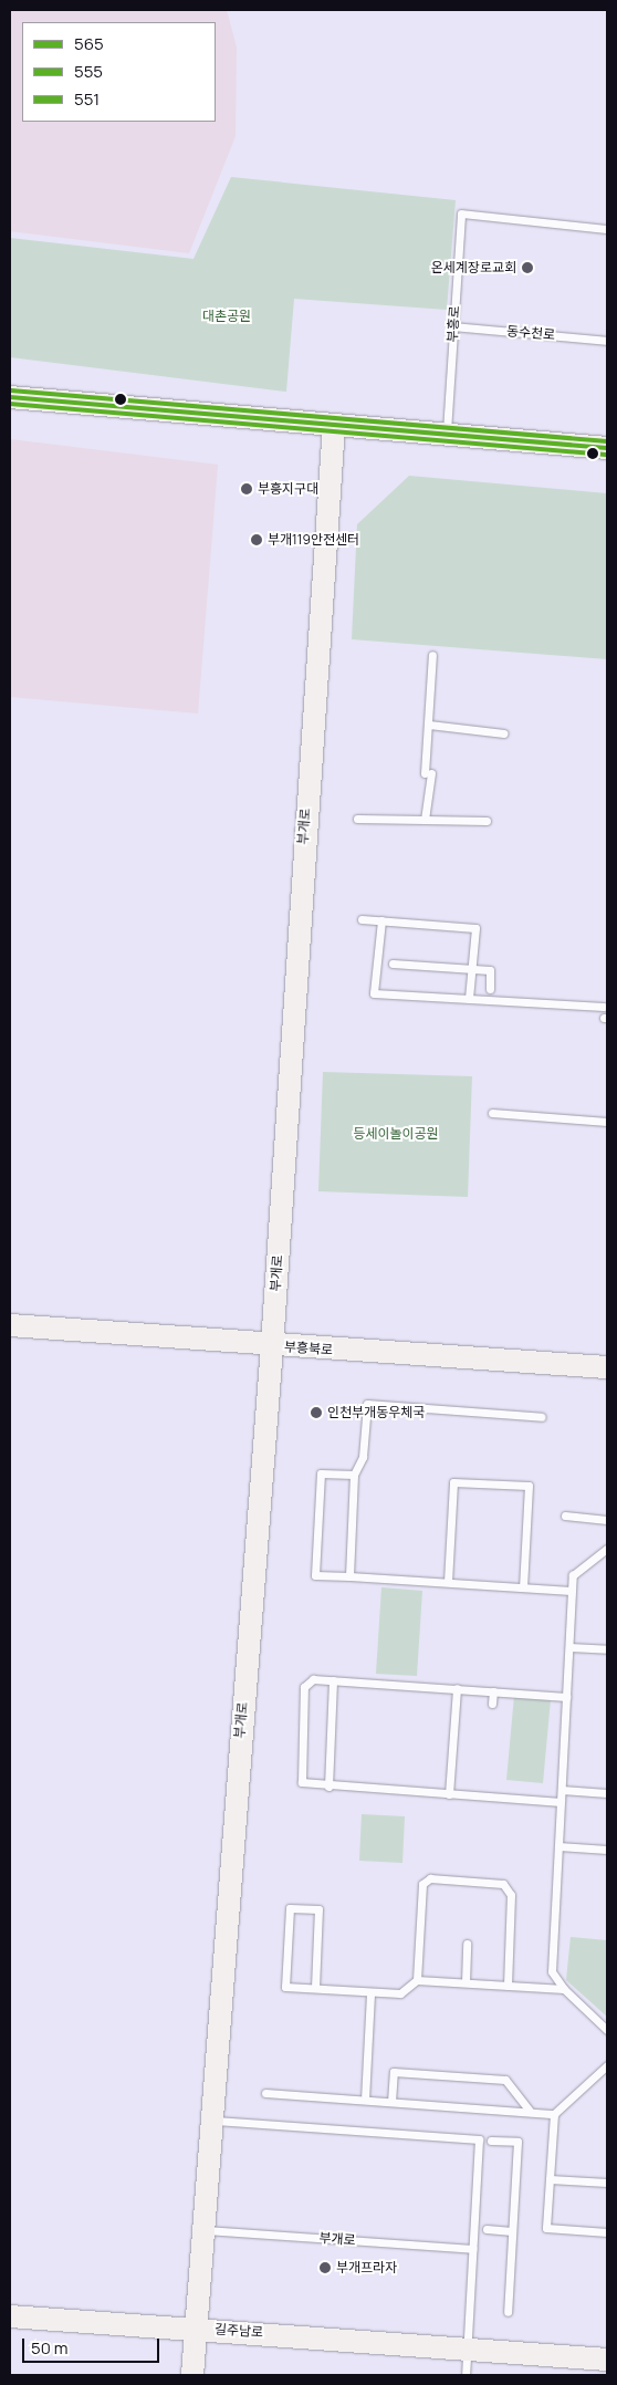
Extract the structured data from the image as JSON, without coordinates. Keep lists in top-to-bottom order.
{
  "streets": {
    "street": ["부개로", "부흥북로", "길주남로"],
    "lane": ["부흥로", "동수천로"]
  },
  "crossings": [
    ["부흥로", "동수천로"],
    ["부개로", "부흥북로"],
    ["부개로", "길주남로"]
  ],
  "parks": ["대촌공원", "등세이놀이공원"],
  "places": [
    "온세계장로교회",
    "부흥지구대",
    "부개119안전센터",
    "인천부개동우체국",
    "부개프라자"
  ],
  "lines": ["transit line 551", "transit line 565", "transit line 555"],
  "legend": ["565", "555", "551"],
  "scale_bar": "50 m"
}
